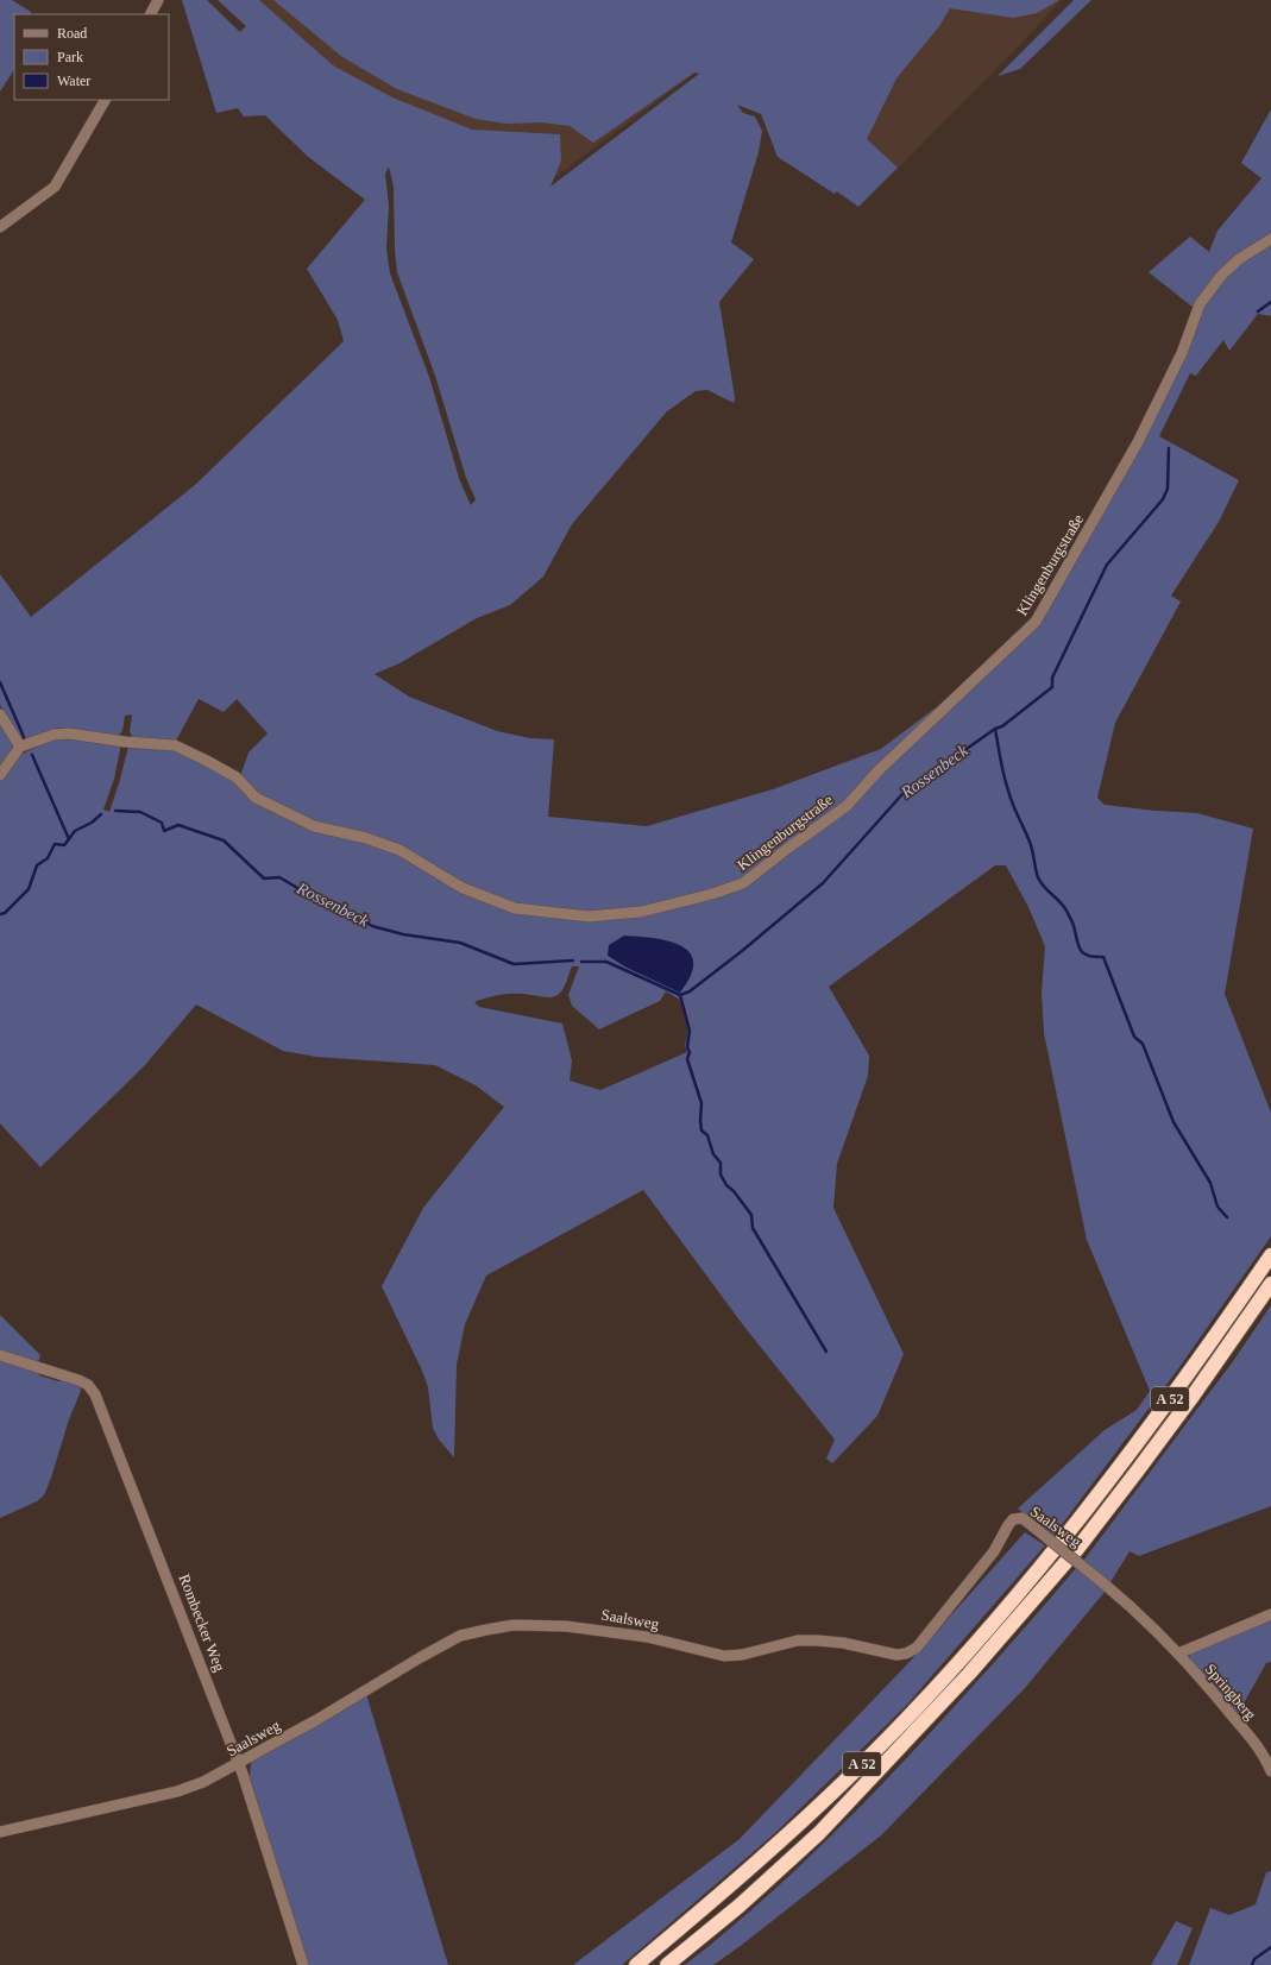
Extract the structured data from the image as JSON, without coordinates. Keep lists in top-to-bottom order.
{
  "streets": {
    "highway": ["A 52"],
    "street": [
      "Klingenburgstraße",
      "Saalsweg",
      "Rombecker Weg",
      "Springberg"
    ]
  },
  "crossings": [
    ["Saalsweg", "Rombecker Weg"],
    ["Saalsweg", "Springberg"]
  ],
  "water": ["Rossenbeck"],
  "legend": ["Road", "Park", "Water"]
}
